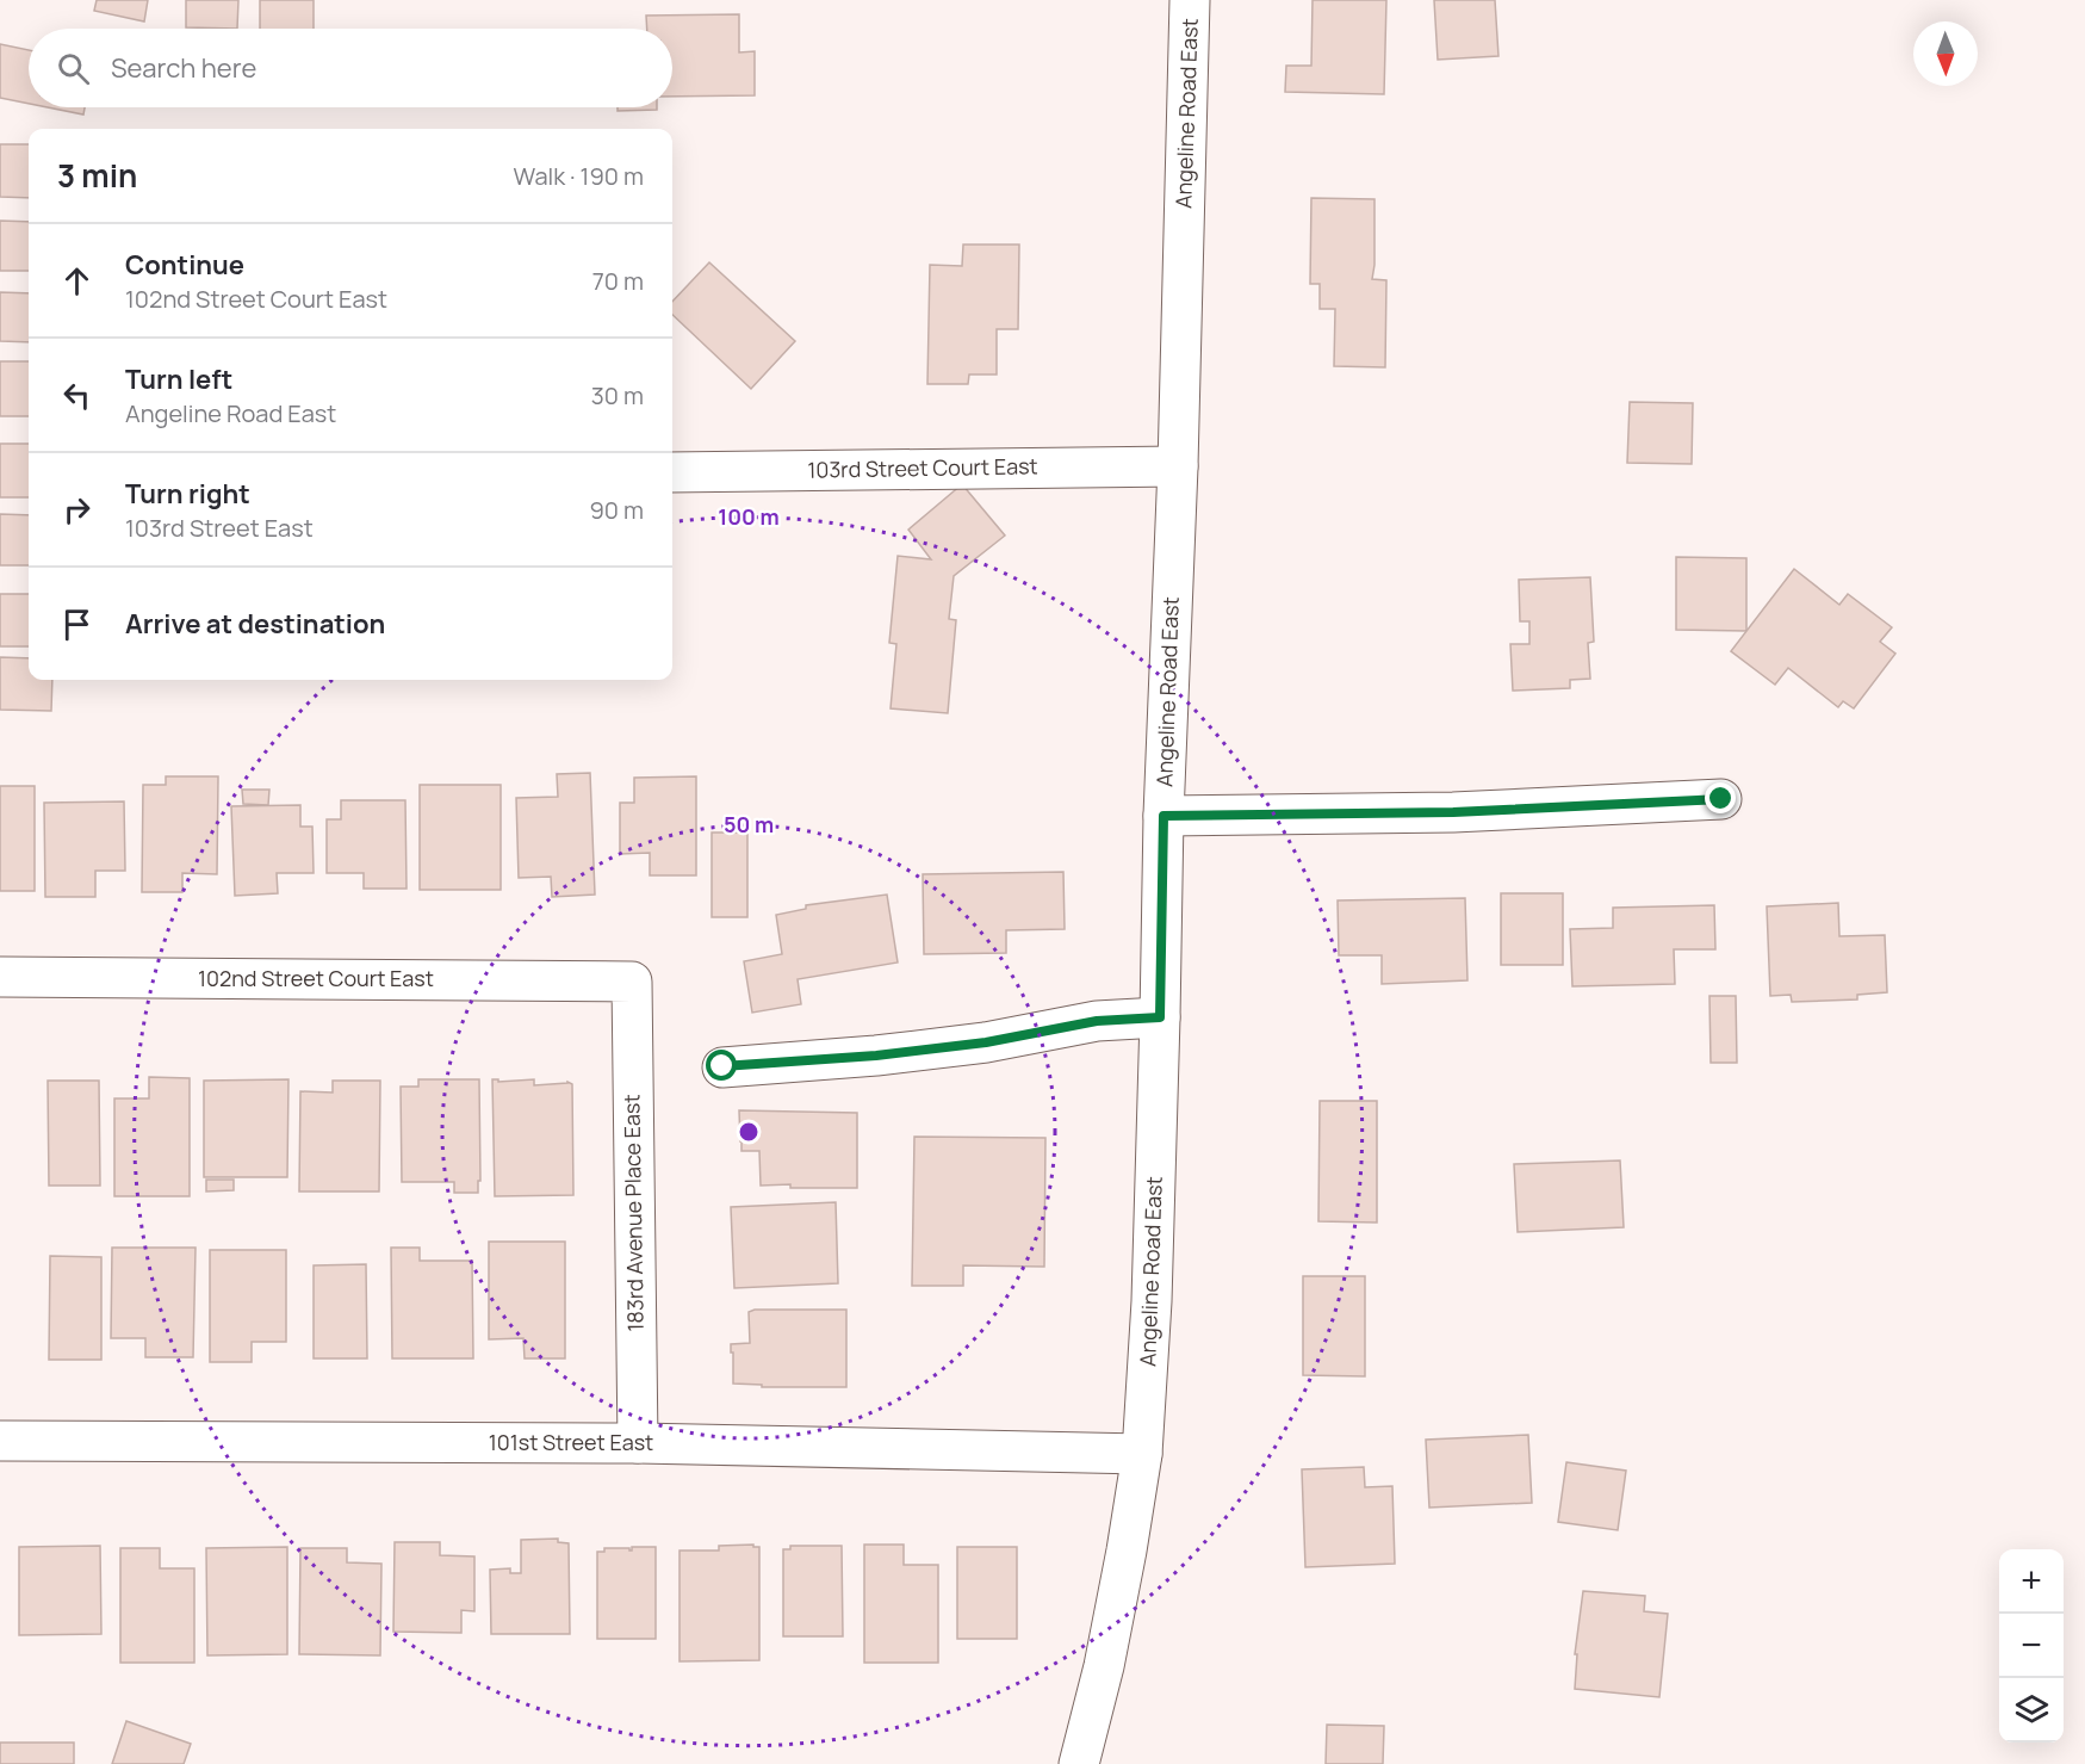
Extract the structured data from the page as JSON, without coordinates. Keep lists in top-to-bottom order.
{
  "streets": {
    "street": [
      "Angeline Road East",
      "103rd Street Court East",
      "102nd Street Court East",
      "183rd Avenue Place East",
      "101st Street East"
    ]
  },
  "crossings": [
    ["Angeline Road East", "103rd Street Court East"],
    ["Angeline Road East", "101st Street East"],
    ["102nd Street Court East", "183rd Avenue Place East"],
    ["183rd Avenue Place East", "101st Street East"]
  ],
  "north": "bottom",
  "page": {
    "search": "Search here",
    "heading": ["3 min", "Walk · 190 m"],
    "list": [
      ["Continue", "102nd Street Court East", "70 m"],
      ["Turn left", "Angeline Road East", "30 m"],
      ["Turn right", "103rd Street East", "90 m"],
      "Arrive at destination"
    ],
    "map_buttons": ["+", "−"]
  },
  "rings": ["100 m", "50 m"]
}
